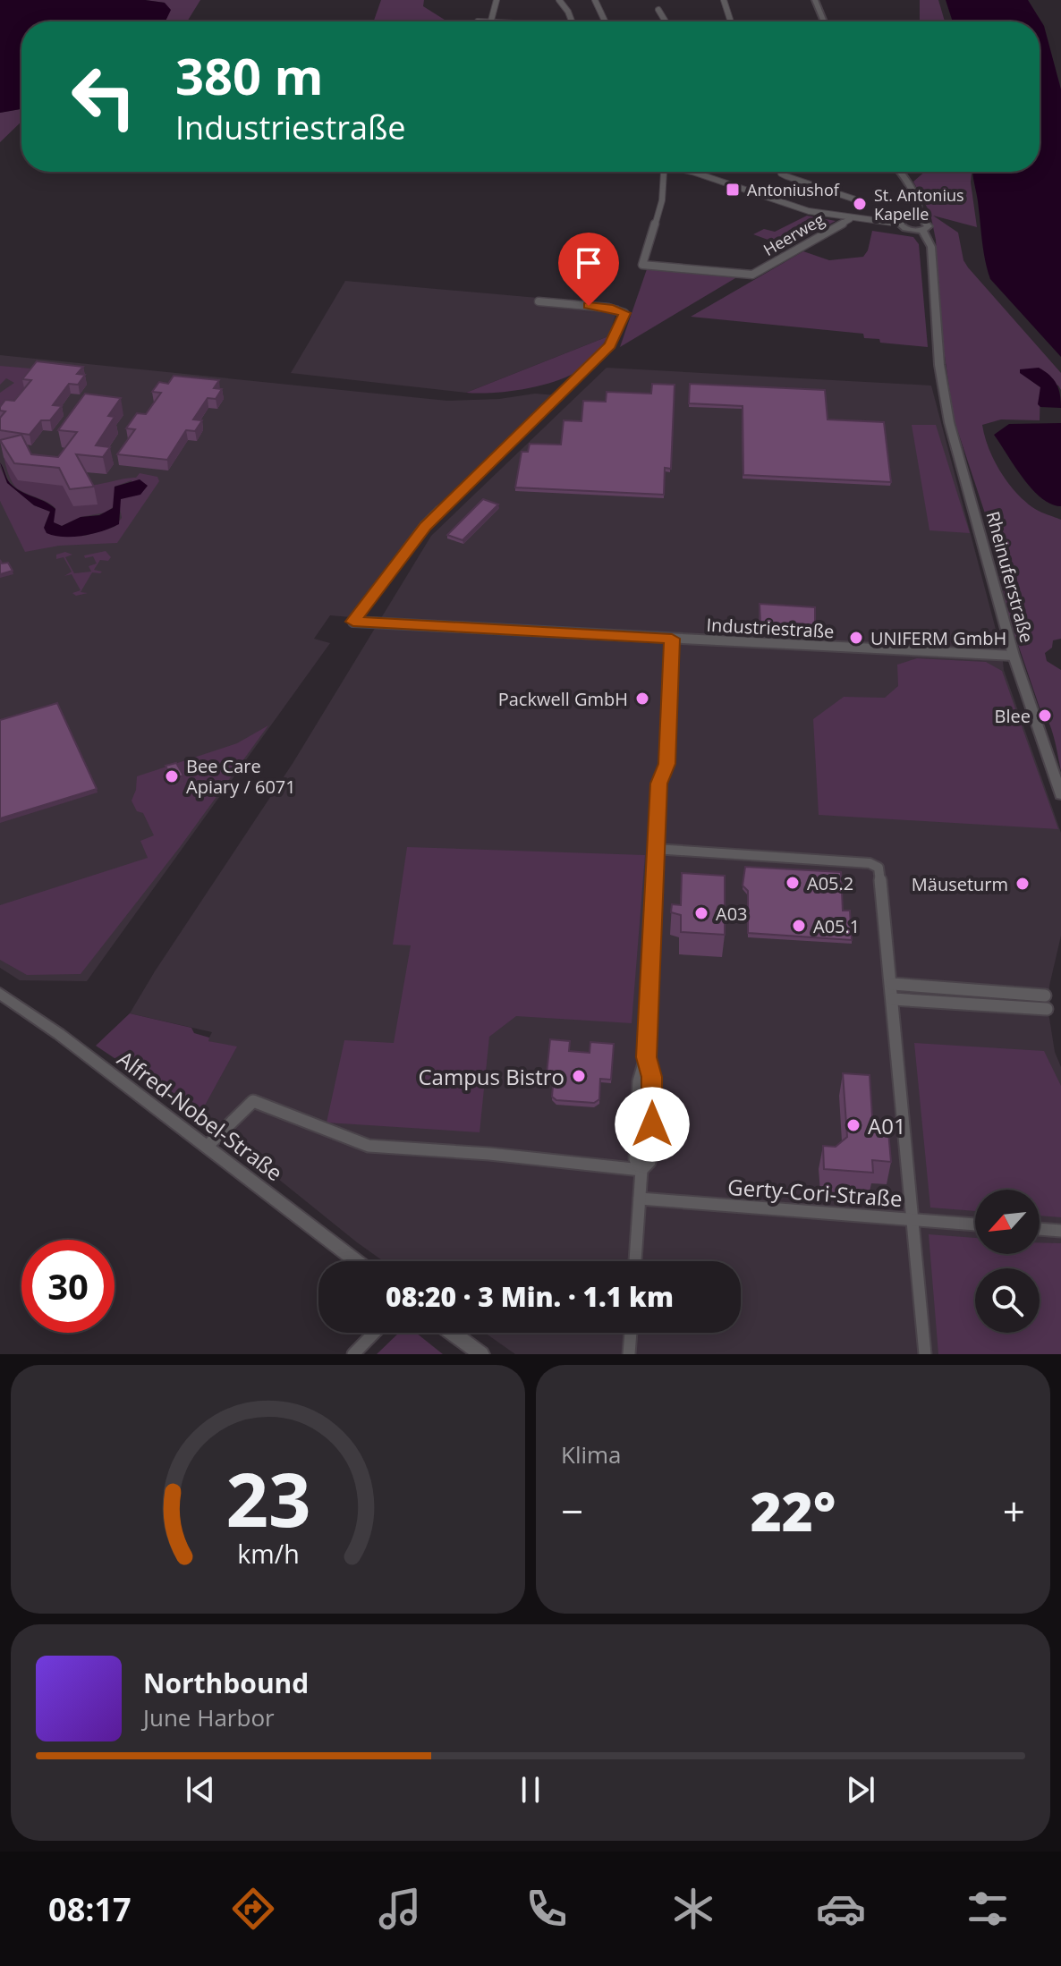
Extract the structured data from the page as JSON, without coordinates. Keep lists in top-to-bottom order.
{
  "streets": {
    "street": [
      "Heerweg",
      "Rheinuferstraße",
      "Industriestraße",
      "Alfred-Nobel-Straße",
      "Gerty-Cori-Straße"
    ]
  },
  "crossings": [
    ["Rheinuferstraße", "Industriestraße"]
  ],
  "places": {
    "transit": ["Antoniushof"],
    "other": [
      "St. Antonius Kapelle",
      "UNIFERM GmbH",
      "Packwell GmbH",
      "Blee",
      "Bee Care Apiary / 6071",
      "A05.2",
      "Mäuseturm",
      "A03",
      "A05.1",
      "Campus Bistro",
      "A01"
    ]
  },
  "north": "bottom left",
  "page": {
    "turn": ["380 m", "Industriestraße"],
    "limit": "30",
    "trip": "08:20 · 3 Min. · 1.1 km",
    "tile": "Klima",
    "heat": ["−", "22°", "+"],
    "song": ["Northbound", "June Harbor"],
    "tabs": "08:17",
    "gauge": ["23", "km/h"]
  }
}
